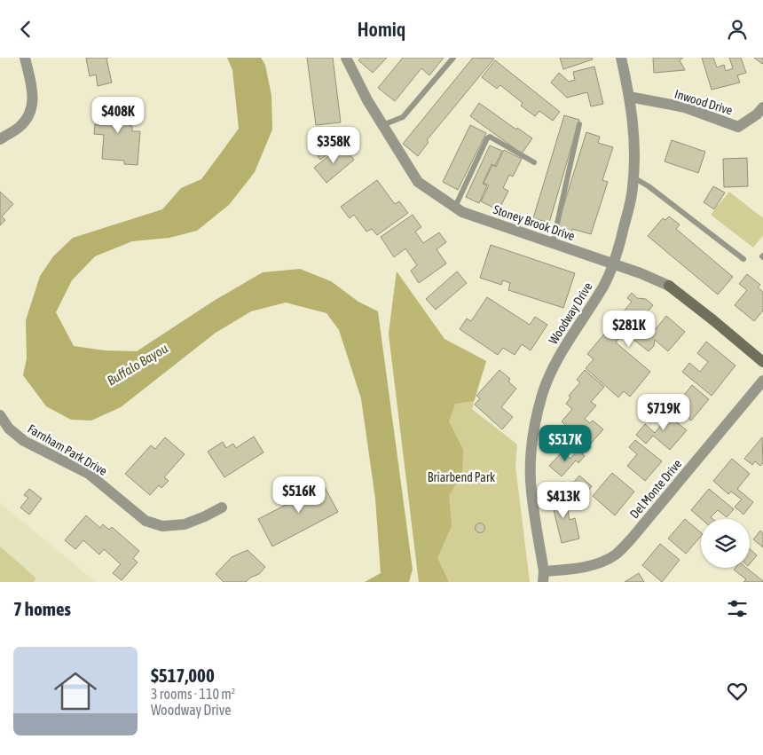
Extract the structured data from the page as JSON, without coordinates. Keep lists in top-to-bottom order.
{
  "streets": {
    "street": [
      "Inwood Drive",
      "Stoney Brook Drive",
      "Woodway Drive",
      "Farnham Park Drive",
      "Del Monte Drive"
    ]
  },
  "crossings": [
    ["Inwood Drive", "Woodway Drive"],
    ["Stoney Brook Drive", "Woodway Drive"],
    ["Woodway Drive", "Del Monte Drive"]
  ],
  "water": ["Buffalo Bayou"],
  "parks": ["Briarbend Park"],
  "page": {
    "header": "Homiq",
    "price": [
      "$408K",
      "$358K",
      "$281K",
      "$719K",
      "$517K",
      "$516K",
      "$413K"
    ],
    "heading": "7 homes",
    "list": [
      {
        "name": "$517,000",
        "note": "3 rooms · 110 m² · Woodway Drive"
      }
    ]
  }
}
